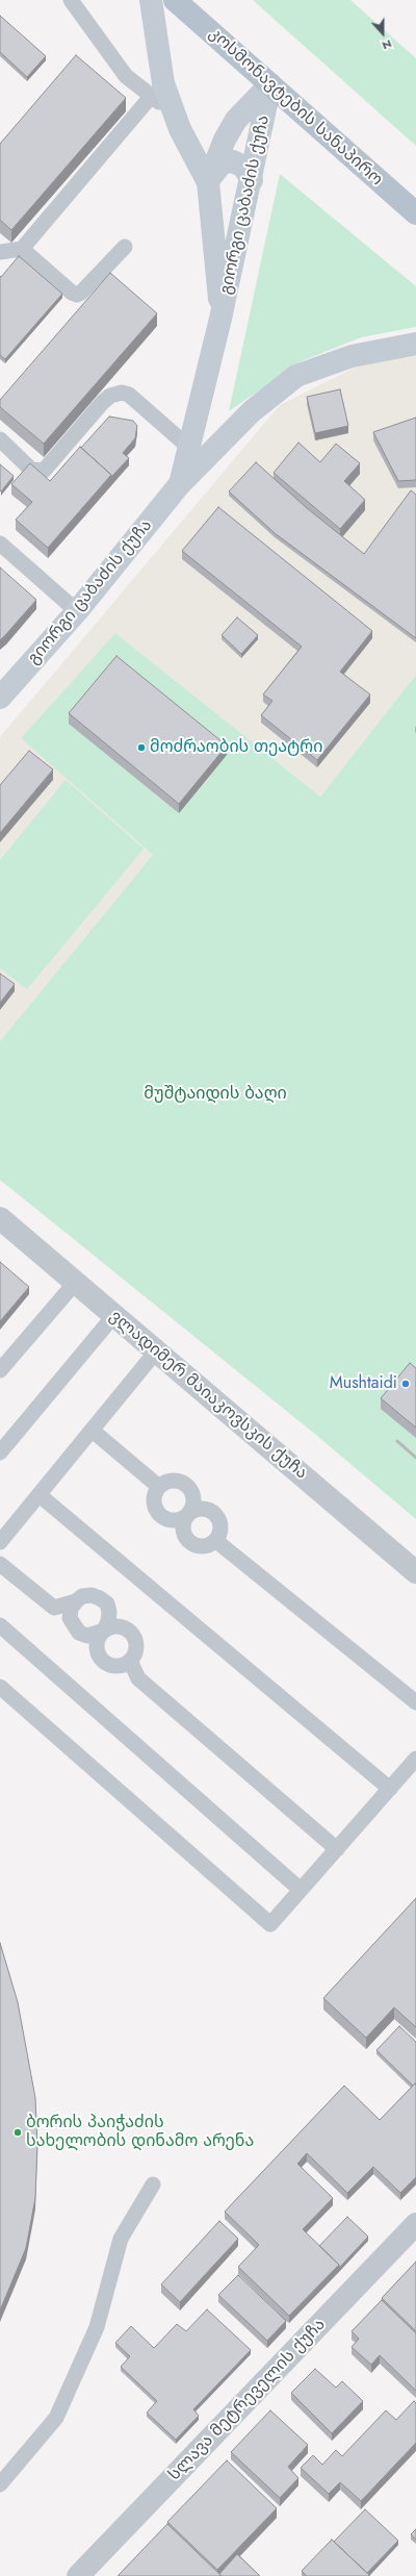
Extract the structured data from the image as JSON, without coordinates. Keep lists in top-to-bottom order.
{
  "streets": {
    "main road": ["კოსმონავტების სანაპირო", "გიორგი ცაბაძის ქუჩა"],
    "street": ["ვლადიმერ მაიაკოვსკის ქუჩა", "სლავა მეტრეველის ქუჩა"]
  },
  "crossings": [
    ["კოსმონავტების სანაპირო", "გიორგი ცაბაძის ქუჩა"]
  ],
  "parks": ["მუშტაიდის ბაღი"],
  "places": ["მოძრაობის თეატრი", "Mushtaidi", "ბორის პაიჭაძის სახელობის დინამო არენა"],
  "north": "bottom"
}
